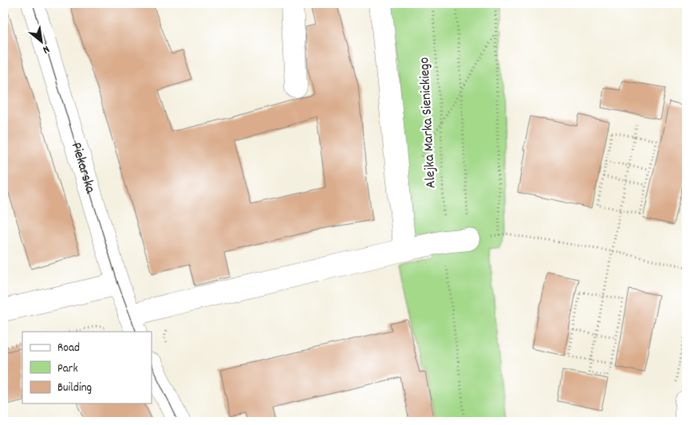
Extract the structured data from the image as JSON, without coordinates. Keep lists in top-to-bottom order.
{
  "streets": {
    "street": ["Piekarska"],
    "path": ["Alejka Marka Sienickiego"]
  },
  "legend": ["Road", "Park", "Building"],
  "north": "bottom right"
}
